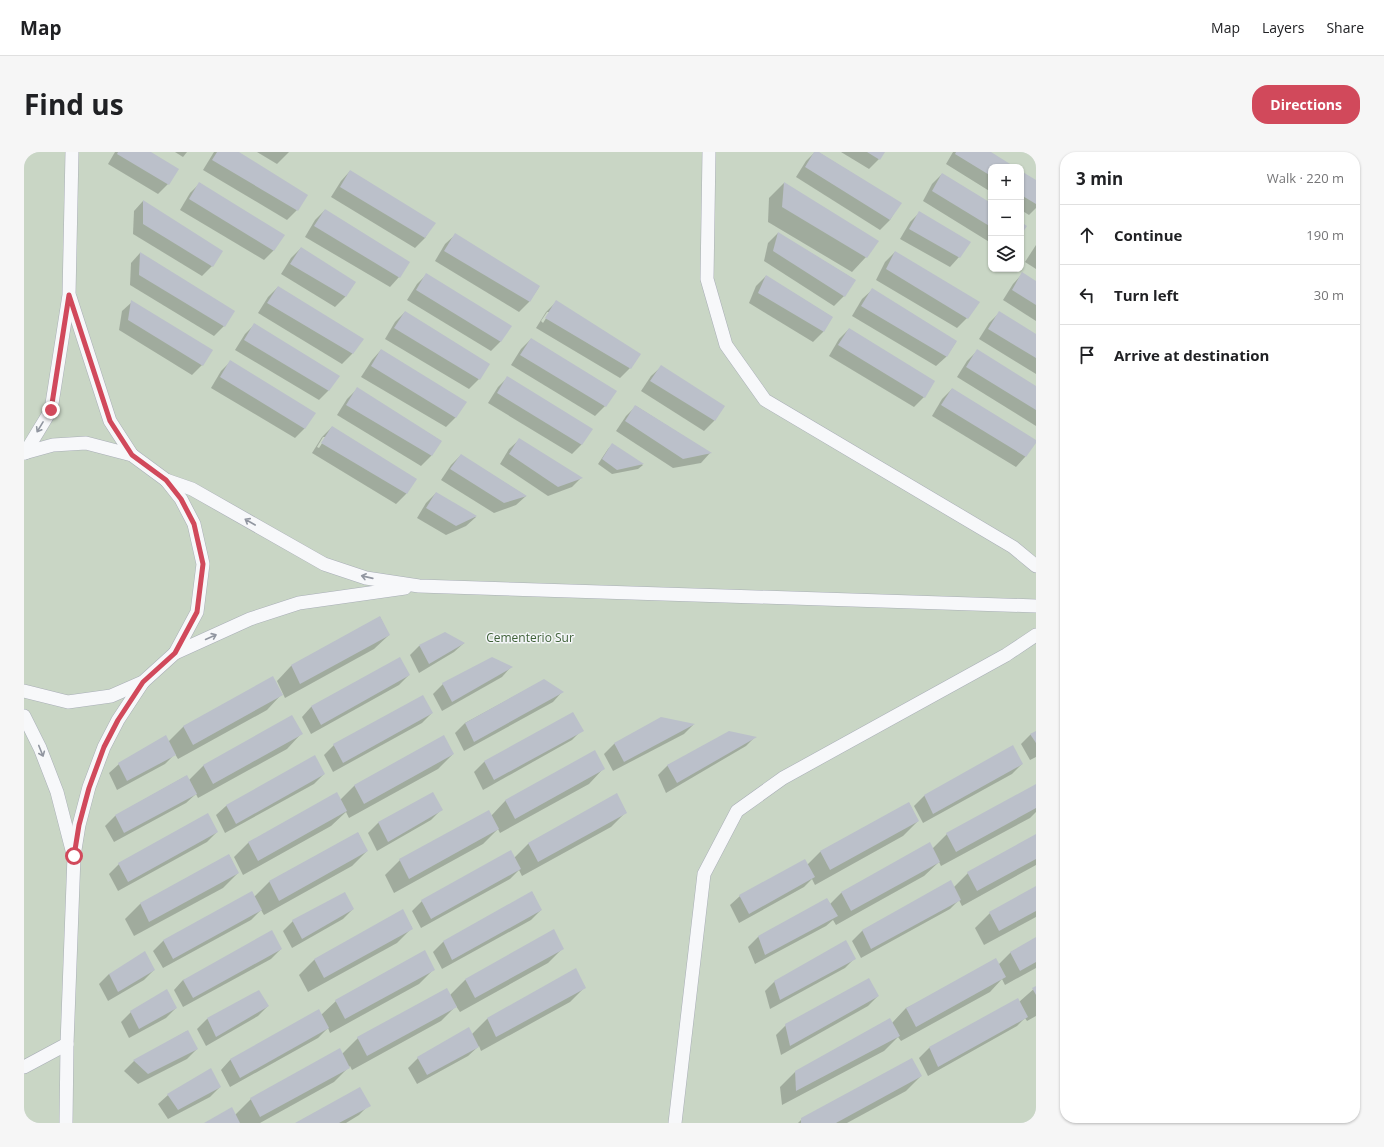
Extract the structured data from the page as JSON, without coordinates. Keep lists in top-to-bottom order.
{
  "parks": ["Cementerio Sur"],
  "page": {
    "header": "Map",
    "nav": ["Map", "Layers", "Share"],
    "title": "Find us",
    "buttons": "Directions",
    "heading": ["3 min", "Walk · 220 m"],
    "map_buttons": ["+", "−"],
    "list": [
      ["Continue", "190 m"],
      ["Turn left", "30 m"],
      "Arrive at destination"
    ]
  }
}
